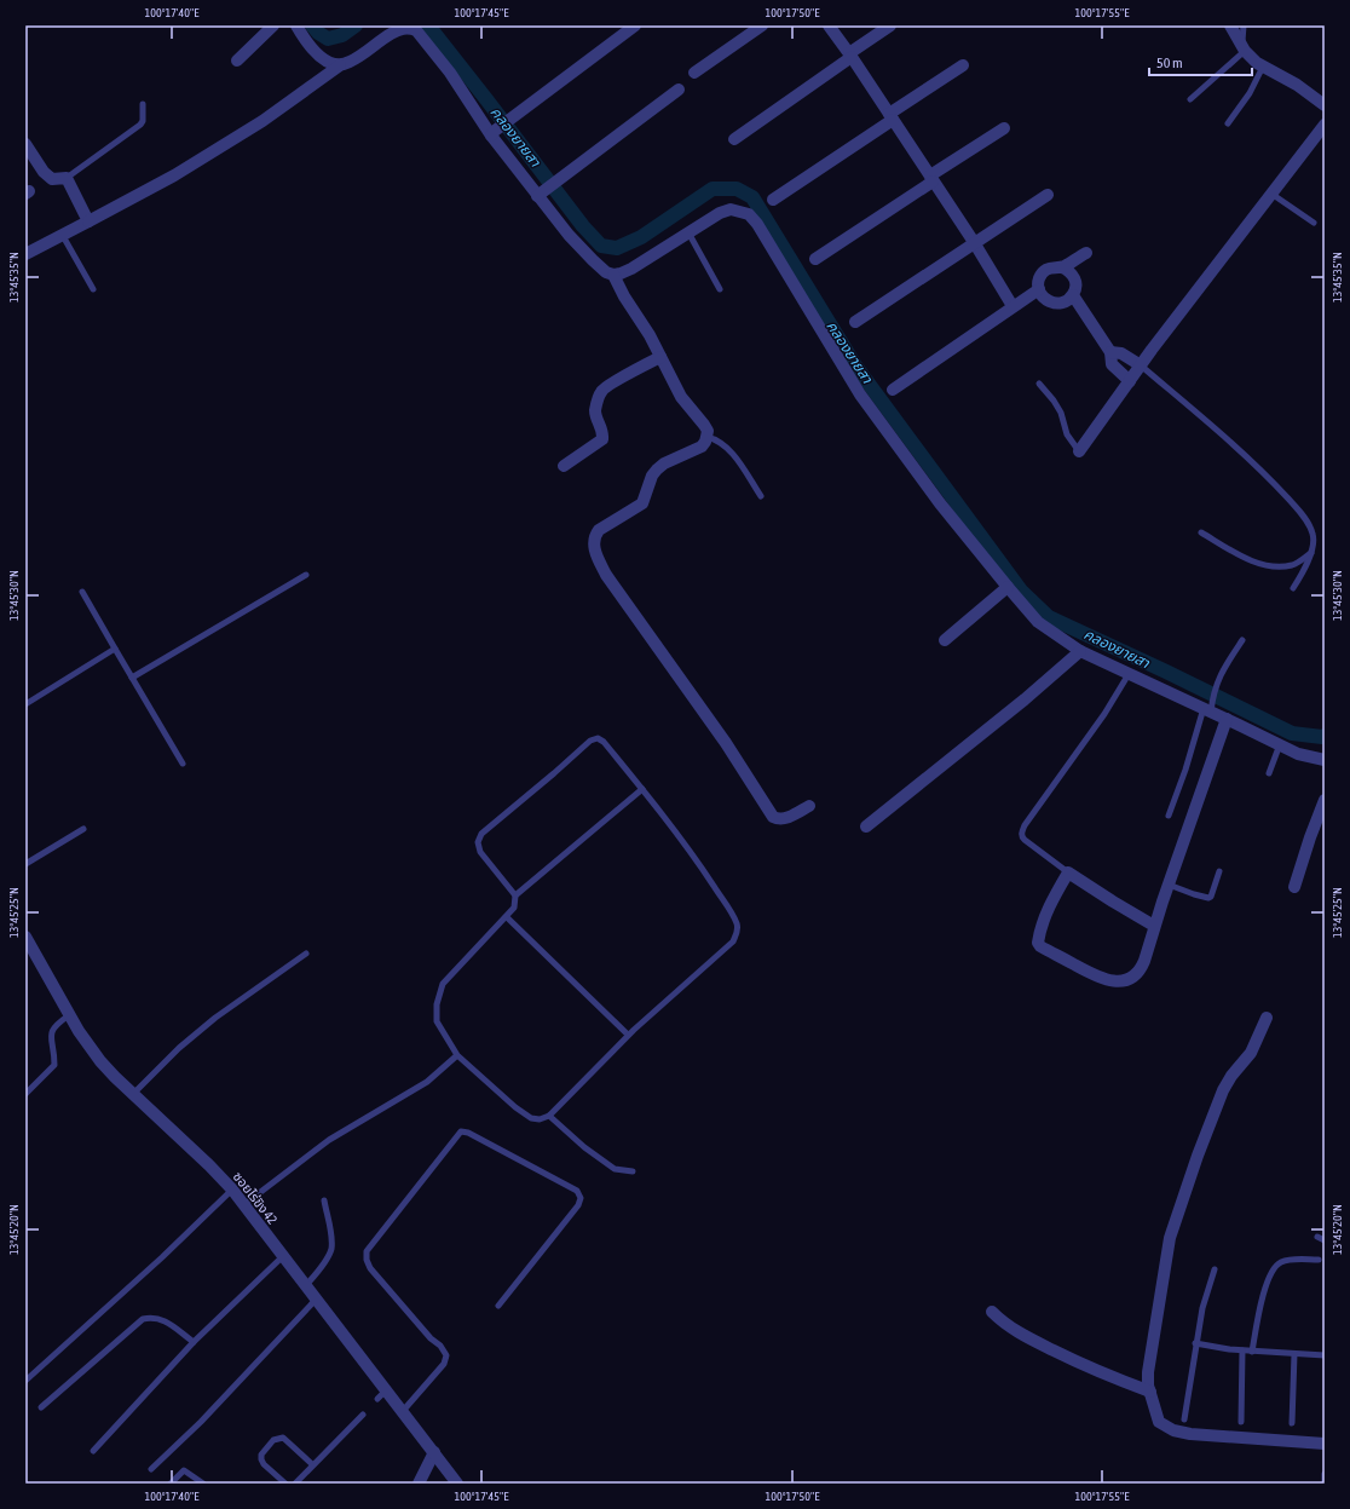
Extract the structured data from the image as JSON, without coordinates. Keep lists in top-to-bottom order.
{
  "streets": {
    "street": ["ซอยไร่ขิง 42"]
  },
  "water": ["คลองยายสา"],
  "scale_bar": "50 m",
  "coordinates": [
    "100°17'40\"E",
    "100°17'45\"E",
    "100°17'50\"E",
    "100°17'55\"E",
    "13°45'35\"N",
    "13°45'30\"N",
    "13°45'25\"N",
    "13°45'20\"N"
  ]
}
